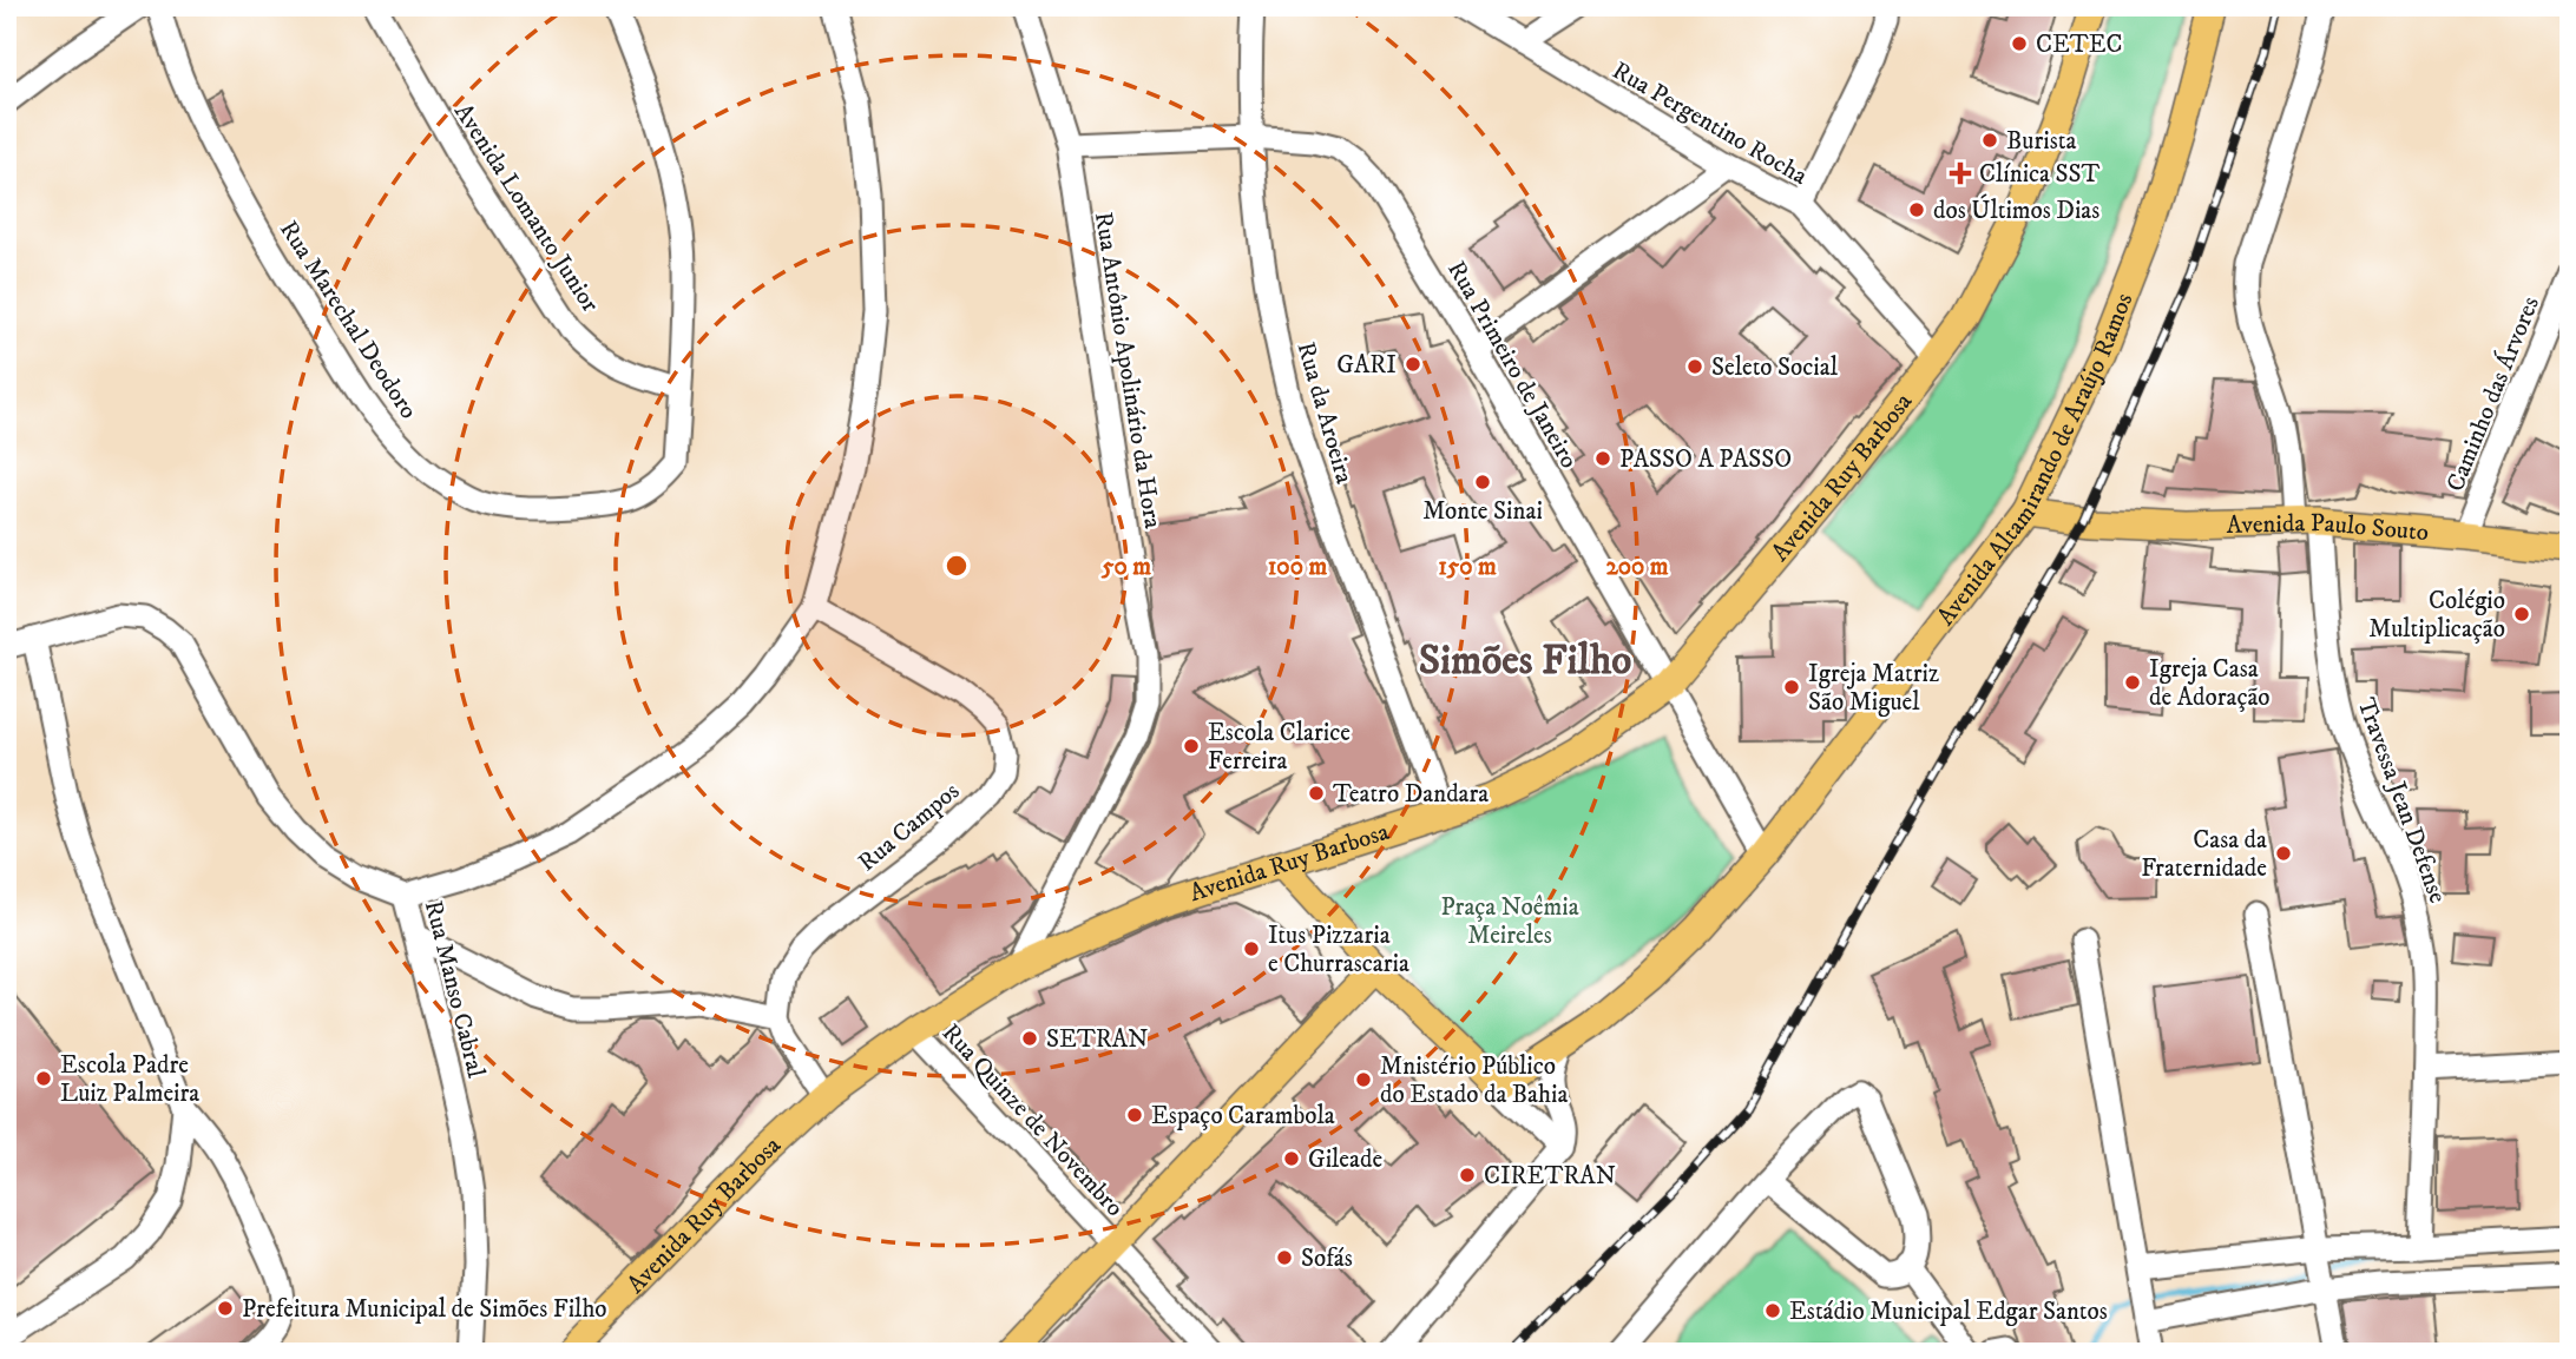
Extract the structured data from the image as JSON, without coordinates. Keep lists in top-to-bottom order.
{
  "streets": {
    "main road": ["Avenida Altamirando de Araújo Ramos", "Avenida Ruy Barbosa", "Avenida Paulo Souto"],
    "street": [
      "Rua Pergentino Rocha",
      "Avenida Lomanto Junior",
      "Rua Marechal Deodoro",
      "Rua Primeiro de Janeiro",
      "Rua Antônio Apolinário da Hora",
      "Caminho das Árvores",
      "Rua da Aroeira",
      "Travessa Jean Defense",
      "Rua Campos",
      "Rua Manso Cabral",
      "Rua Quinze de Novembro"
    ]
  },
  "crossings": [
    ["Rua Pergentino Rocha", "Avenida Ruy Barbosa"],
    ["Avenida Lomanto Junior", "Rua Marechal Deodoro"],
    ["Rua Primeiro de Janeiro", "Rua Antônio Apolinário da Hora"],
    ["Rua Primeiro de Janeiro", "Rua da Aroeira"],
    ["Rua Primeiro de Janeiro", "Avenida Altamirando de Araújo Ramos"],
    ["Rua Primeiro de Janeiro", "Avenida Ruy Barbosa"],
    ["Rua Antônio Apolinário da Hora", "Avenida Ruy Barbosa"],
    ["Caminho das Árvores", "Avenida Paulo Souto"],
    ["Rua da Aroeira", "Avenida Ruy Barbosa"],
    ["Avenida Altamirando de Araújo Ramos", "Avenida Paulo Souto"],
    ["Avenida Ruy Barbosa", "Rua Quinze de Novembro"],
    ["Avenida Paulo Souto", "Travessa Jean Defense"]
  ],
  "districts": ["Simões Filho"],
  "parks": ["Praça Noêmia Meireles"],
  "places": {
    "other": [
      "CETEC",
      "Burista",
      "dos Últimos Dias",
      "GARI",
      "Seleto Social",
      "PASSO A PASSO",
      "Monte Sinai",
      "Colégio Multiplicação",
      "Igreja Casa de Adoração",
      "Igreja Matriz São Miguel",
      "Escola Clarice Ferreira",
      "Teatro Dandara",
      "Casa da Fraternidade",
      "Itus Pizzaria e Churrascaria",
      "SETRAN",
      "Escola Padre Luiz Palmeira",
      "Mnistério Público do Estado da Bahia",
      "Espaço Carambola",
      "Gileade",
      "CIRETRAN",
      "Sofás",
      "Prefeitura Municipal de Simões Filho",
      "Estádio Municipal Edgar Santos"
    ],
    "health": ["Clínica SST"]
  },
  "rings": [
    "50 m",
    "100 m",
    "150 m",
    "200 m"
  ]
}
